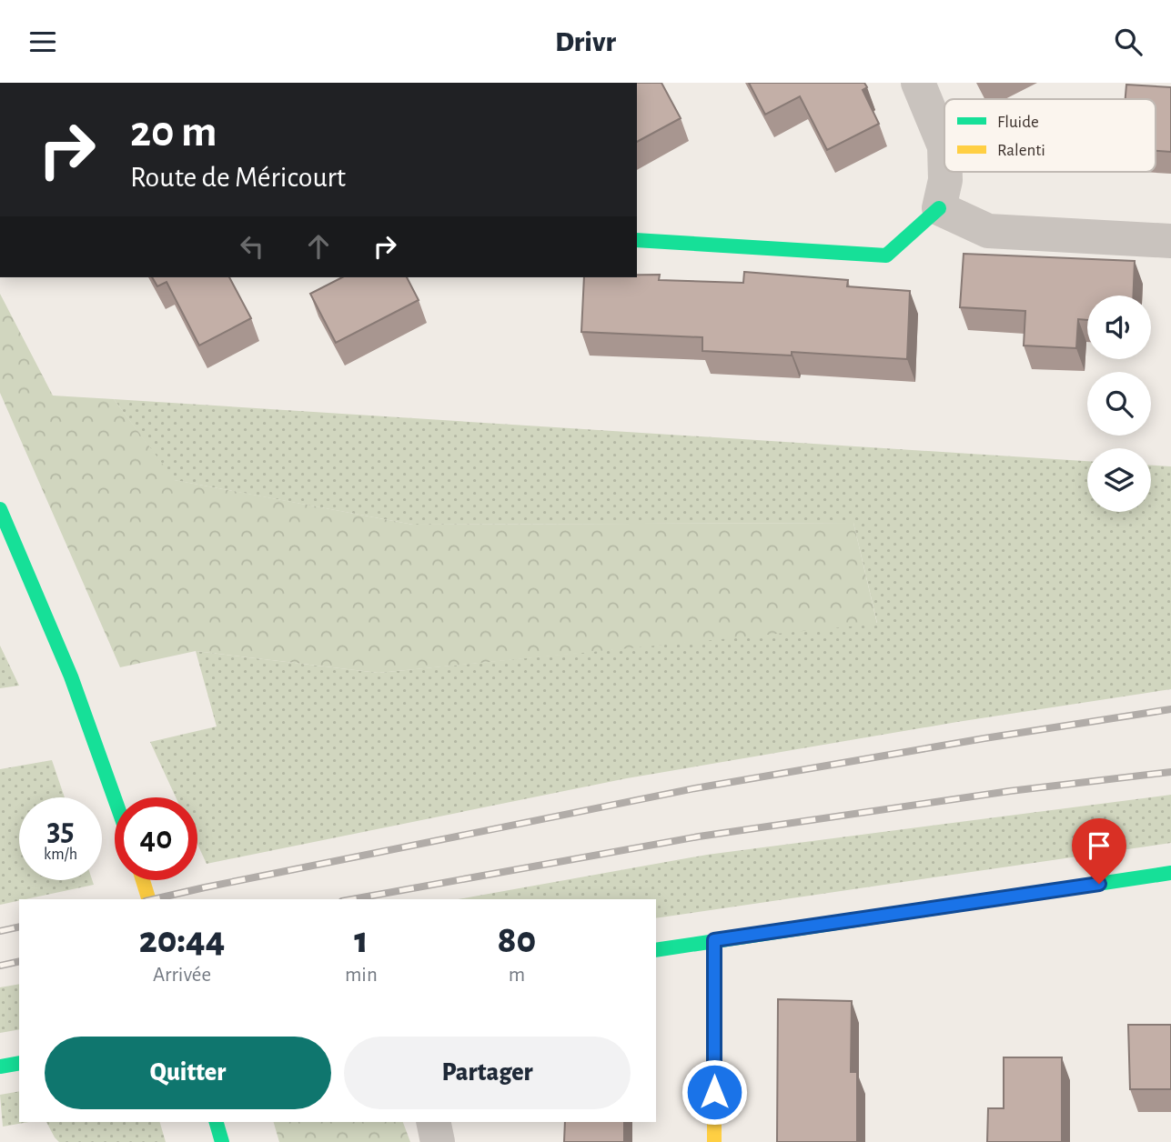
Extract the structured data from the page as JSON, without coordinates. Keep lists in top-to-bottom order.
{
  "legend": ["Fluide", "Ralenti"],
  "page": {
    "header": "Drivr",
    "turn": ["20 m", "Route de Méricourt"],
    "speed": "35 km/h",
    "limit": "40",
    "eta": [
      "20:44",
      "Arrivée",
      "1",
      "min",
      "80",
      "m"
    ],
    "buttons": ["Quitter", "Partager"]
  }
}
